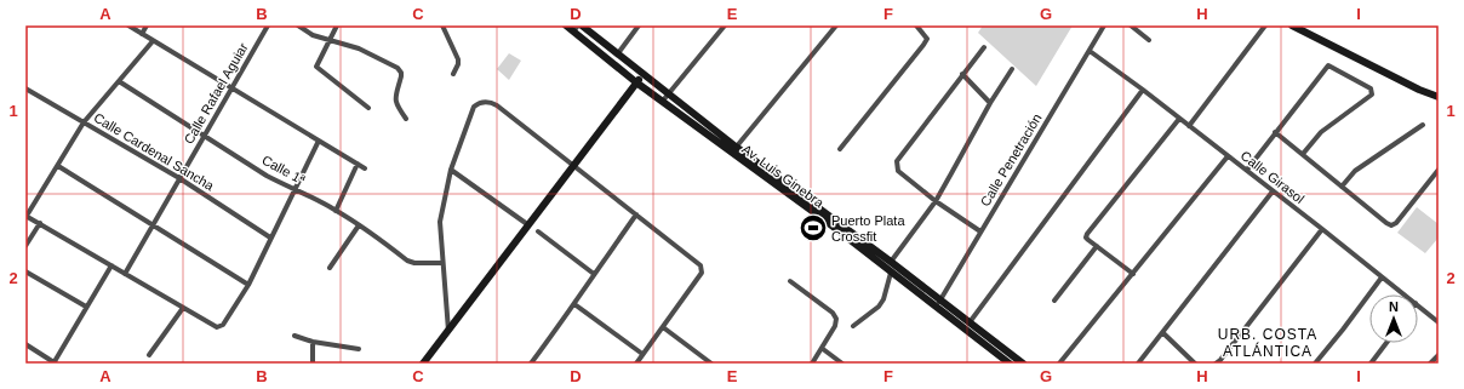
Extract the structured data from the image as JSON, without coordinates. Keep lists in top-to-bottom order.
{
  "streets": {
    "street": [
      "Calle Rafael Aguiar",
      "Calle Cardenal Sancha",
      "Calle Penetración",
      "Calle 1ª",
      "Av. Luis Ginebra",
      "Calle Girasol"
    ]
  },
  "crossings": [
    ["Calle Rafael Aguiar", "Calle Cardenal Sancha"],
    ["Calle Rafael Aguiar", "Calle 1ª"],
    ["Calle Penetración", "Av. Luis Ginebra"],
    ["Calle Penetración", "Calle Girasol"]
  ],
  "districts": ["URB. COSTA ATLÁNTICA"],
  "places": {
    "sports": ["Puerto Plata Crossfit"]
  },
  "north": "top",
  "grid": {
    "columns": [
      "A",
      "B",
      "C",
      "D",
      "E",
      "F",
      "G",
      "H",
      "I"
    ],
    "rows": ["1", "2"]
  }
}
